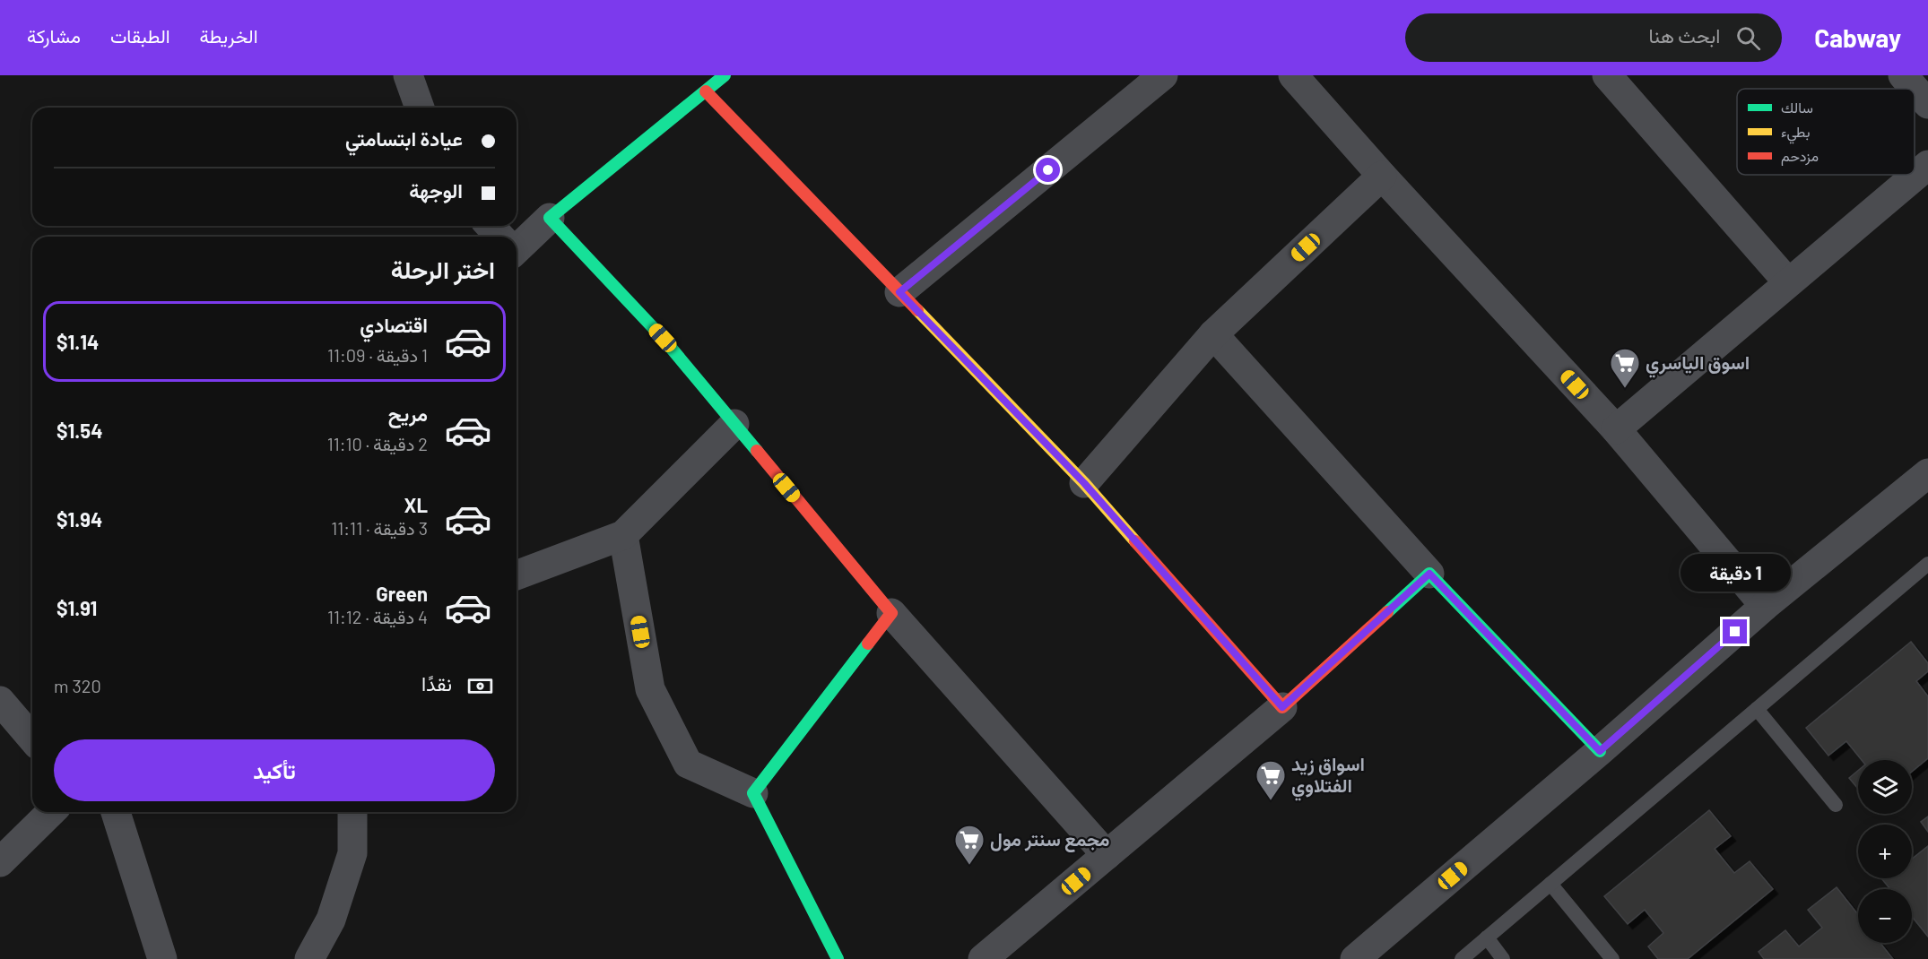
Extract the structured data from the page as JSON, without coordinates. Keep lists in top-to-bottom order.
{
  "places": {
    "supermarket": ["اسوق الياسري", "اسواق زيد الفتلاوي", "مجمع سنتر مول"]
  },
  "legend": ["سالك", "بطيء", "مزدحم"],
  "page": {
    "header": "Cabway",
    "search": "ابحث هنا",
    "nav": ["الخريطة", "الطبقات", "مشاركة"],
    "banner": ["عيادة ابتسامتي", "الوجهة"],
    "heading": "اختر الرحلة",
    "list": [
      {
        "name": "اقتصادي",
        "note": "1 دقيقة · 11:09",
        "value": "$1.14"
      },
      {
        "name": "مريح",
        "note": "2 دقيقة · 11:10",
        "value": "$1.54"
      },
      {
        "name": "XL",
        "note": "3 دقيقة · 11:11",
        "value": "$1.94"
      },
      {
        "name": "Green",
        "note": "4 دقيقة · 11:12",
        "value": "$1.91"
      }
    ],
    "bubble": "1 دقيقة",
    "pay": ["نقدًا", "320 m"],
    "buttons": "تأكيد",
    "map_buttons": ["+", "−"]
  }
}
